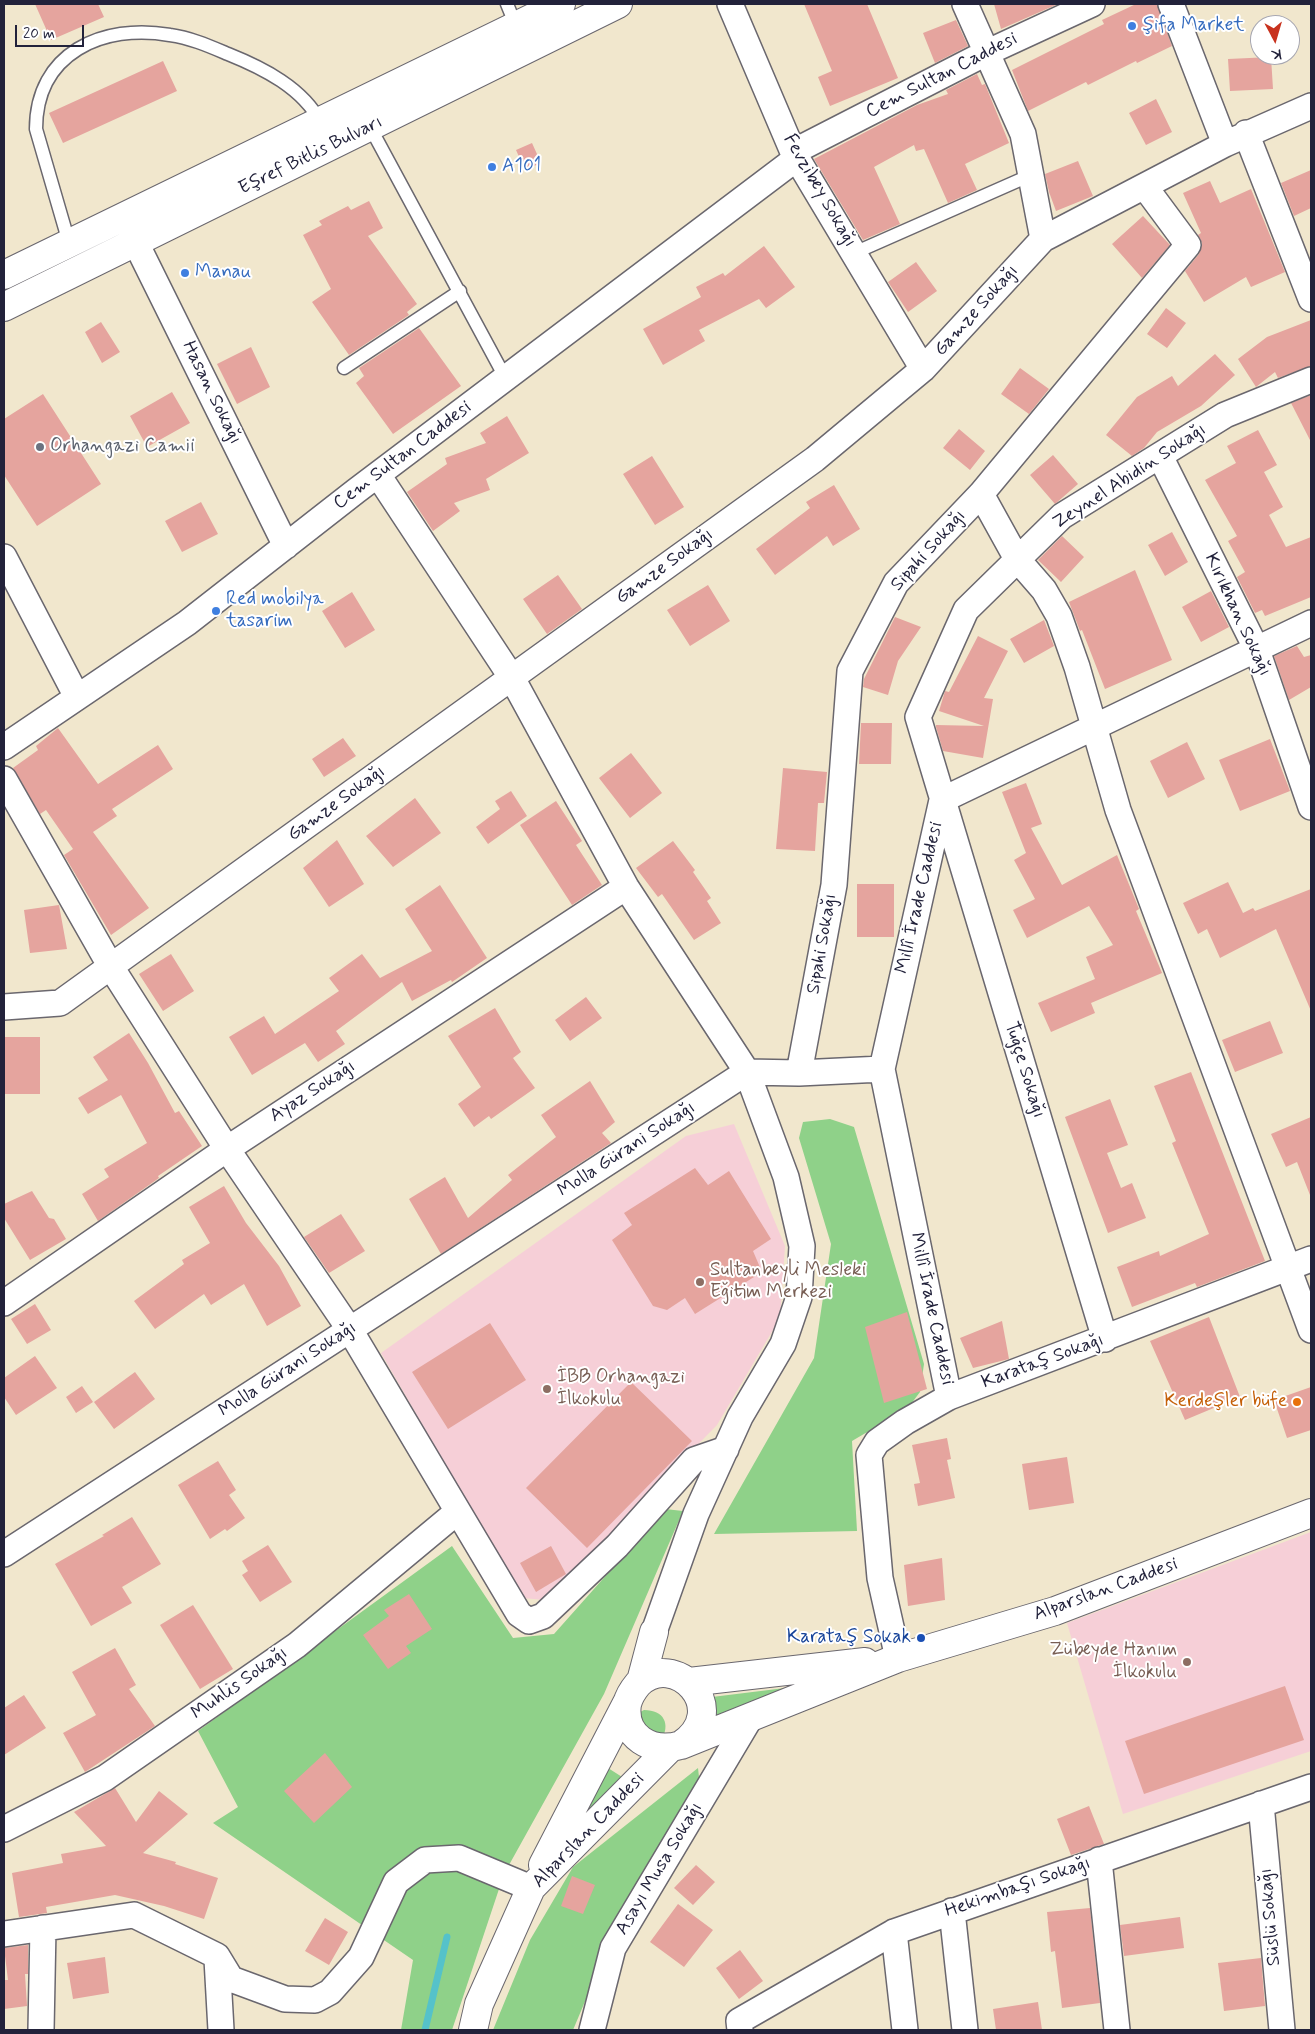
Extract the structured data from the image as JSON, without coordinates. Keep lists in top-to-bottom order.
{
  "streets": {
    "street": [
      "Cem Sultan Caddesi",
      "Eşref Bitlis Bulvarı",
      "Fevzibey Sokağı",
      "Gamze Sokağı",
      "Hasan Sokağı",
      "Zeynel Abidin Sokağı",
      "Sipahi Sokağı",
      "Kırıkhan Sokağı",
      "Millî İrade Caddesi",
      "Tuğçe Sokağı",
      "Ayaz Sokağı",
      "Molla Gürani Sokağı",
      "Karataş Sokağı",
      "Alparslan Caddesi",
      "Muhlis Sokağı",
      "Asayı Musa Sokağı",
      "Hekimbaşı Sokağı",
      "Süslü Sokağı"
    ]
  },
  "crossings": [
    ["Cem Sultan Caddesi", "Fevzibey Sokağı"],
    ["Cem Sultan Caddesi", "Hasan Sokağı"],
    ["Eşref Bitlis Bulvarı", "Hasan Sokağı"],
    ["Fevzibey Sokağı", "Gamze Sokağı"],
    ["Gamze Sokağı", "Sipahi Sokağı"],
    ["Zeynel Abidin Sokağı", "Kırıkhan Sokağı"],
    ["Zeynel Abidin Sokağı", "Millî İrade Caddesi"],
    ["Zeynel Abidin Sokağı", "Tuğçe Sokağı"],
    ["Kırıkhan Sokağı", "Millî İrade Caddesi"],
    ["Millî İrade Caddesi", "Tuğçe Sokağı"],
    ["Millî İrade Caddesi", "Karataş Sokağı"],
    ["Tuğçe Sokağı", "Karataş Sokağı"],
    ["Karataş Sokağı", "Alparslan Caddesi"],
    ["Hekimbaşı Sokağı", "Süslü Sokağı"]
  ],
  "places": [
    "şifa Market",
    "A101",
    "Manau",
    "Orhangazi Camii",
    "Red mobilya tasarim",
    "Sultanbeyli Mesleki Eğitim Merkezi",
    "İBB Orhangazi İlkokulu",
    "Kerdeşler büfe",
    "Karataş Sokak",
    "Zübeyde Hanım İlkokulu"
  ],
  "scale_bar": "20 m",
  "north": "bottom"
}
